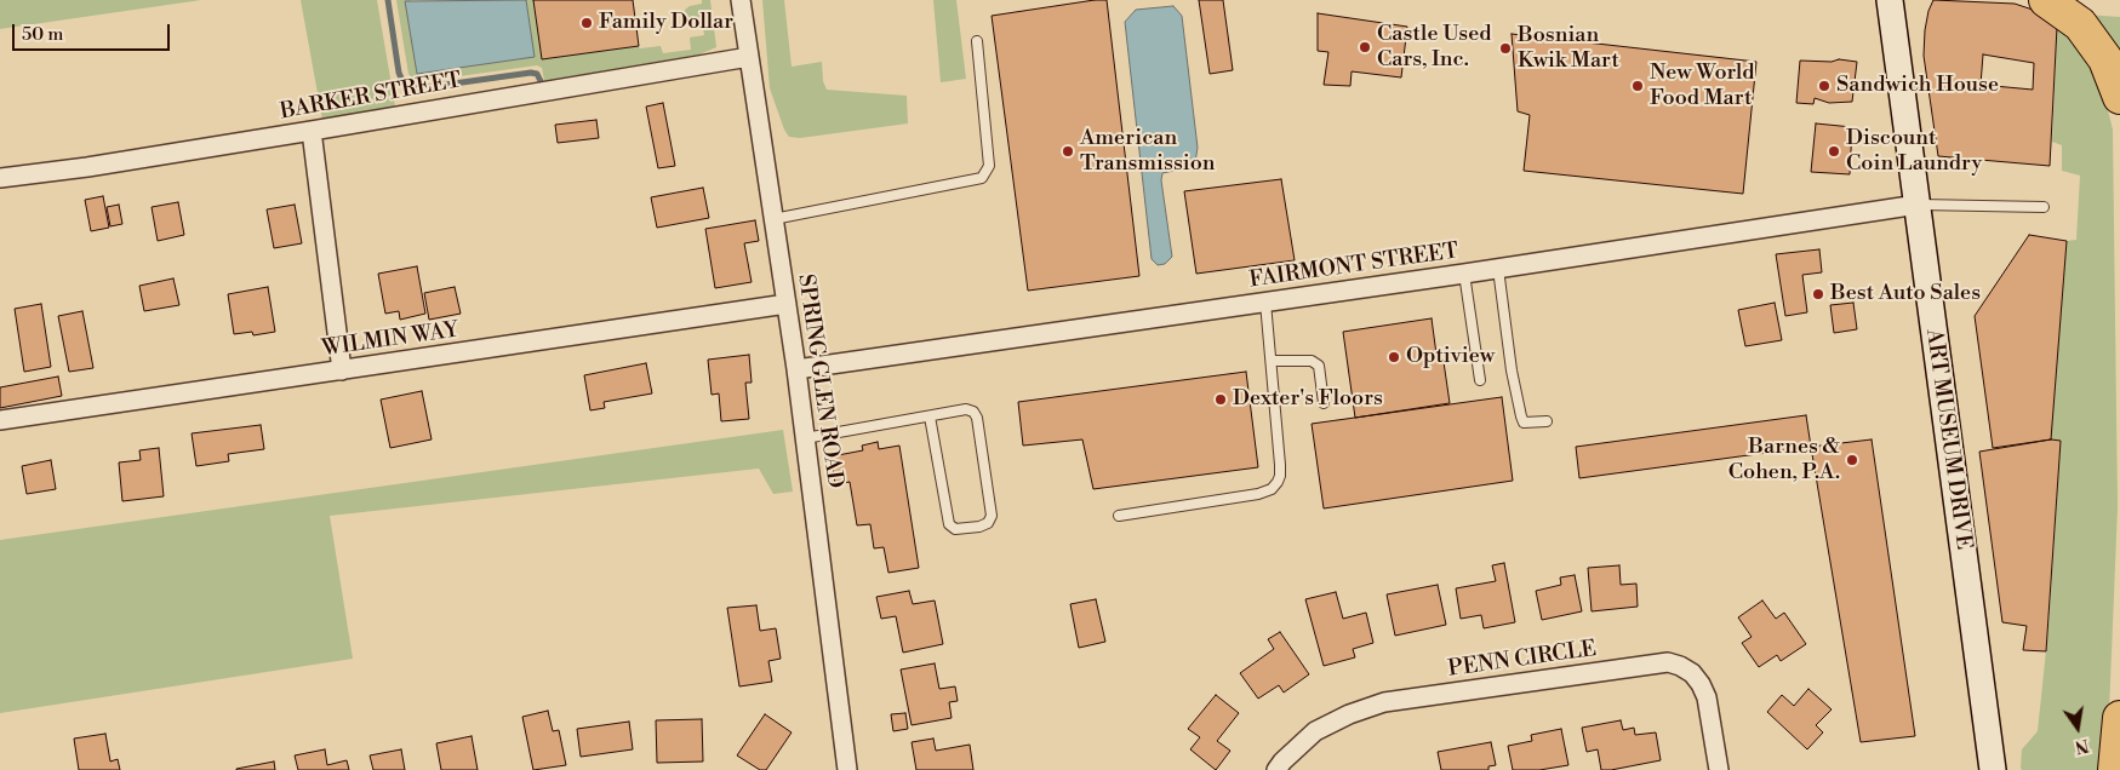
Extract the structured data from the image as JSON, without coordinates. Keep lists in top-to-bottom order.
{
  "streets": {
    "street": [
      "BARKER STREET",
      "FAIRMONT STREET",
      "WILMIN WAY",
      "SPRING GLEN ROAD",
      "ART MUSEUM DRIVE",
      "PENN CIRCLE"
    ]
  },
  "crossings": [
    ["BARKER STREET", "SPRING GLEN ROAD"],
    ["FAIRMONT STREET", "SPRING GLEN ROAD"],
    ["FAIRMONT STREET", "ART MUSEUM DRIVE"],
    ["WILMIN WAY", "SPRING GLEN ROAD"]
  ],
  "places": [
    "Family Dollar",
    "Castle Used Cars, Inc.",
    "Bosnian Kwik Mart",
    "New World Food Mart",
    "Sandwich House",
    "American Transmission",
    "Discount Coin Laundry",
    "Best Auto Sales",
    "Optiview",
    "Dexter's Floors",
    "Barnes & Cohen, P.A."
  ],
  "scale_bar": "50 m",
  "north": "bottom"
}
